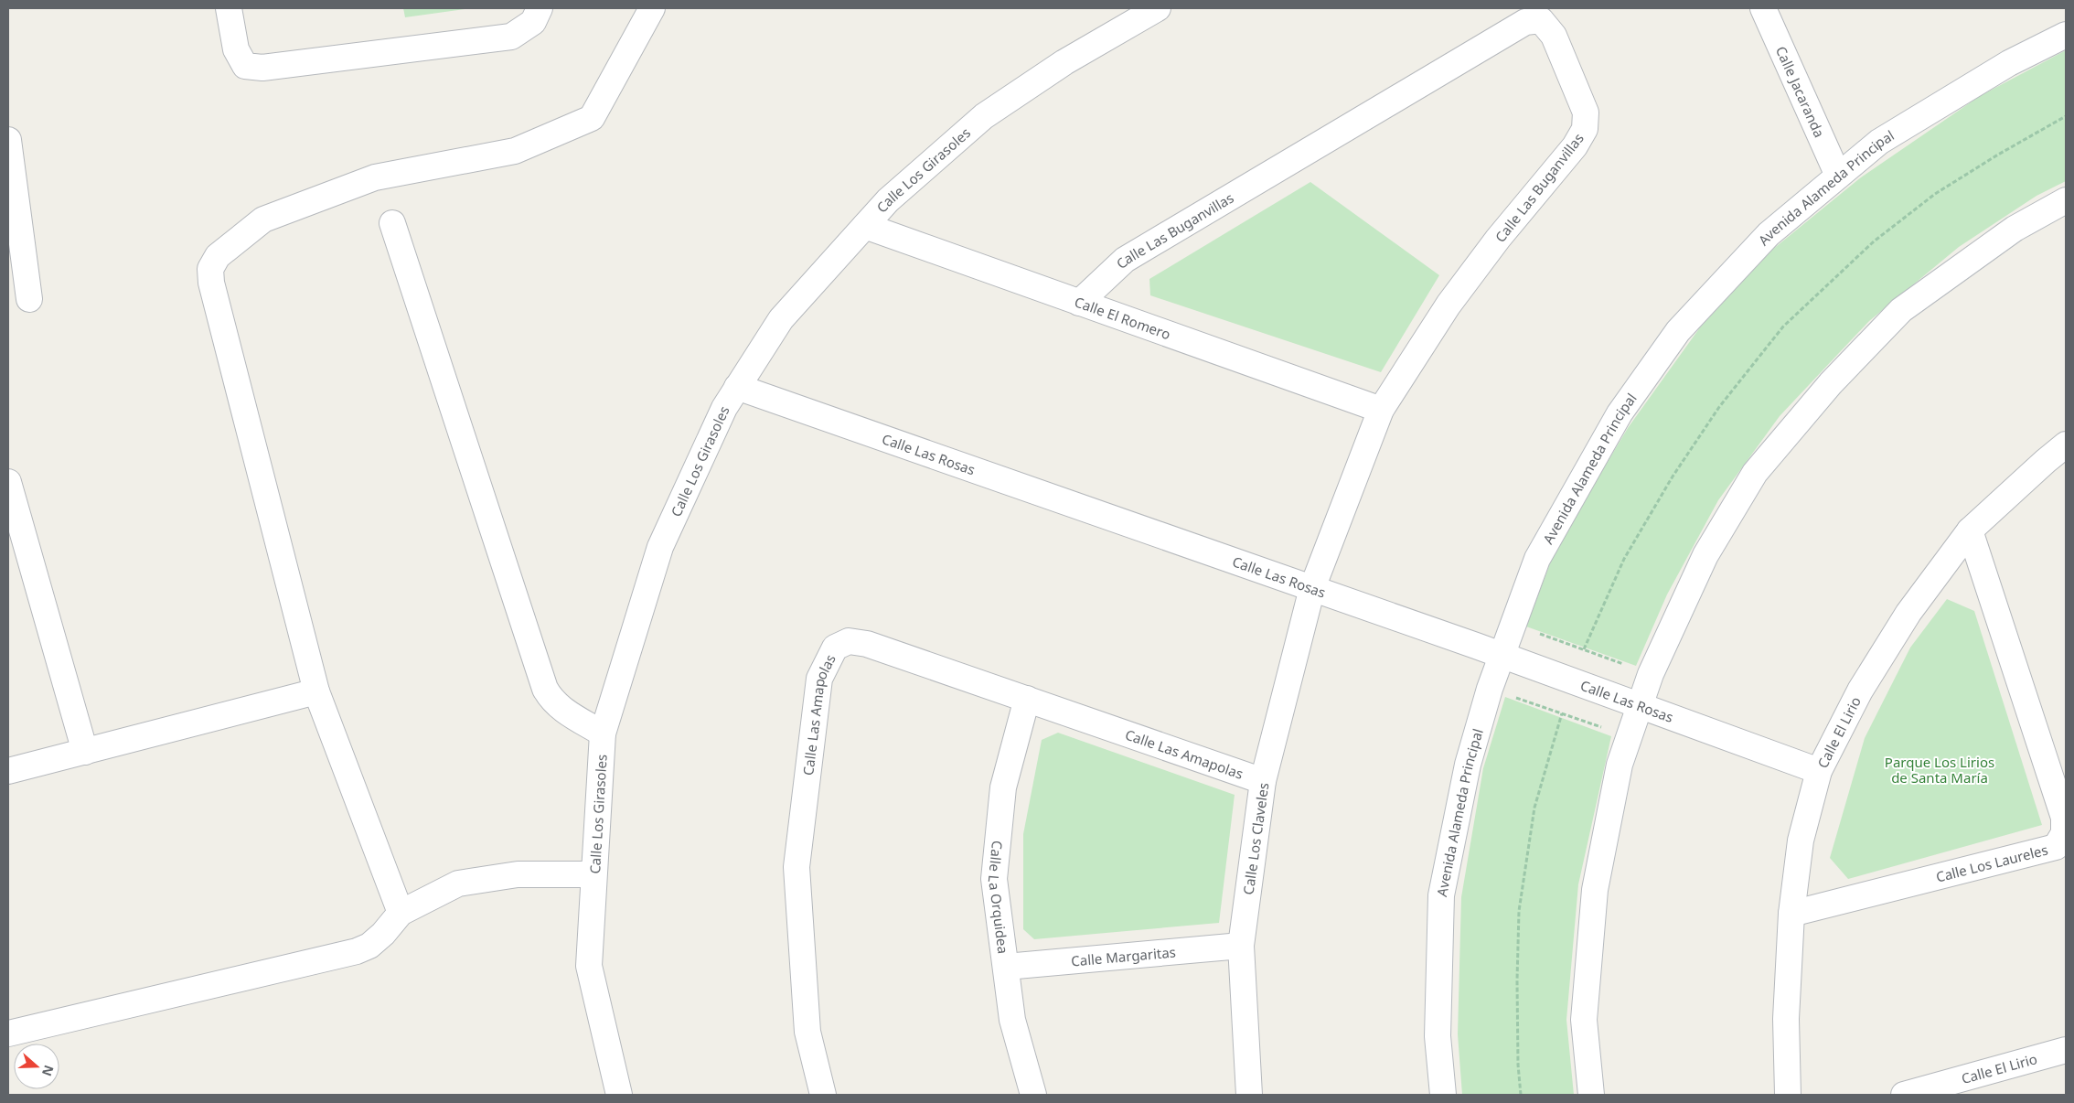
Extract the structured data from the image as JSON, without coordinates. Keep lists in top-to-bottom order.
{
  "streets": {
    "street": [
      "Calle Jacaranda",
      "Calle Los Girasoles",
      "Calle Las Buganvillas",
      "Avenida Alameda Principal",
      "Calle El Romero",
      "Calle Las Rosas",
      "Calle Las Amapolas",
      "Calle El Lirio",
      "Calle Los Claveles",
      "Calle Los Laureles",
      "Calle La Orquidea",
      "Calle Margaritas"
    ]
  },
  "crossings": [
    ["Calle Jacaranda", "Avenida Alameda Principal"],
    ["Calle Los Girasoles", "Calle El Romero"],
    ["Calle Los Girasoles", "Calle Las Rosas"],
    ["Calle Las Buganvillas", "Calle El Romero"],
    ["Calle Las Buganvillas", "Calle Las Rosas"],
    ["Calle Las Buganvillas", "Calle Los Claveles"],
    ["Avenida Alameda Principal", "Calle Las Rosas"],
    ["Calle Las Rosas", "Calle El Lirio"],
    ["Calle Las Rosas", "Calle Los Claveles"],
    ["Calle Las Amapolas", "Calle Los Claveles"],
    ["Calle Las Amapolas", "Calle La Orquidea"],
    ["Calle El Lirio", "Calle Los Laureles"],
    ["Calle Los Claveles", "Calle Margaritas"],
    ["Calle La Orquidea", "Calle Margaritas"]
  ],
  "parks": ["Parque Los Lirios de Santa María"],
  "north": "right"
}
